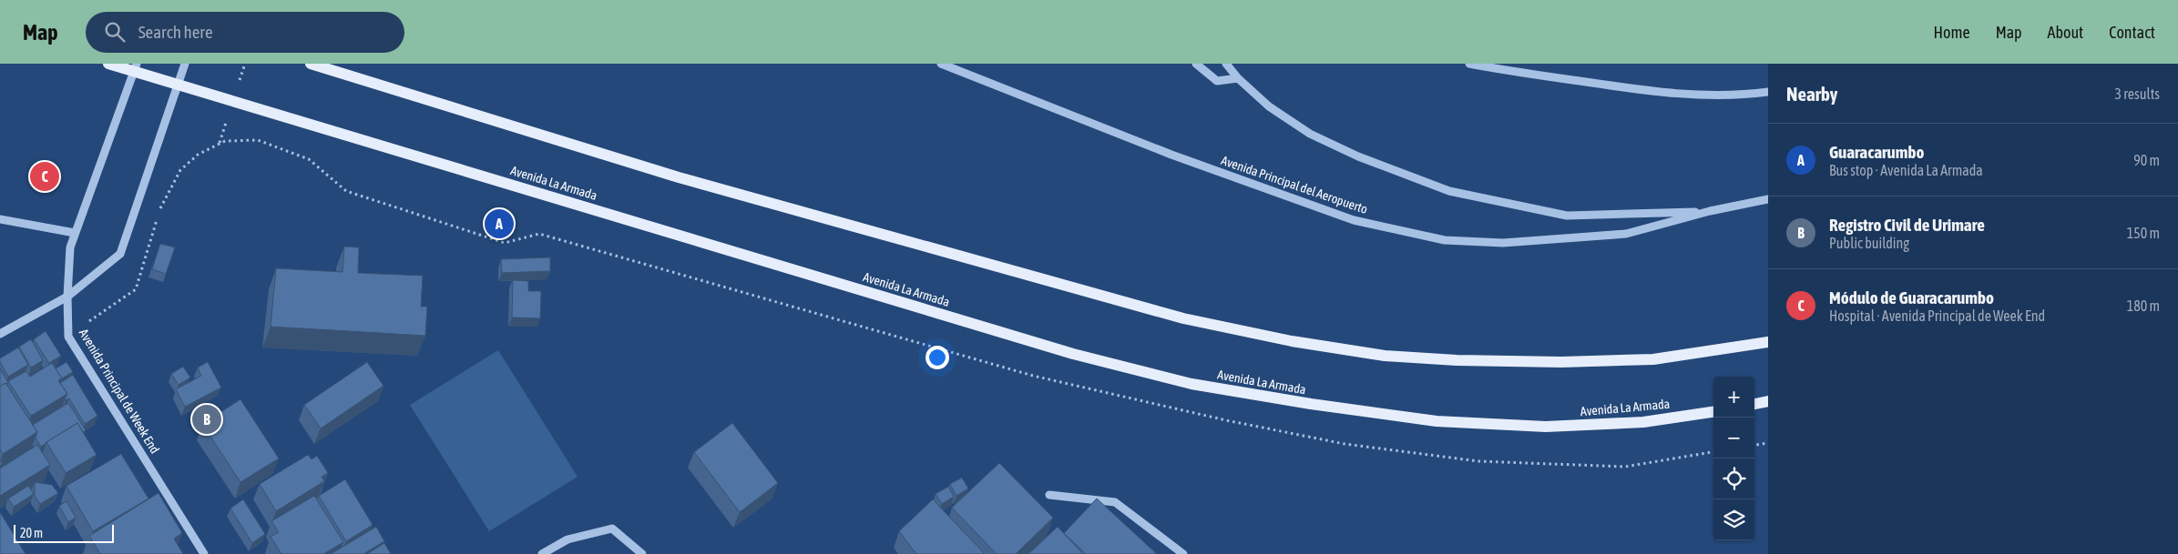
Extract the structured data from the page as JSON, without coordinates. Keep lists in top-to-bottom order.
{
  "streets": {
    "main road": ["Avenida La Armada"],
    "street": ["Avenida Principal del Aeropuerto", "Avenida Principal de Week End"]
  },
  "crossings": [
    ["Avenida La Armada", "Avenida Principal de Week End"]
  ],
  "scale_bar": "20 m",
  "page": {
    "header": "Map",
    "search": "Search here",
    "nav": [
      "Home",
      "Map",
      "About",
      "Contact"
    ],
    "heading": ["Nearby", "3 results"],
    "list": [
      {
        "mark": "A",
        "name": "Guaracarumbo",
        "note": "Bus stop · Avenida La Armada",
        "value": "90 m"
      },
      {
        "mark": "B",
        "name": "Registro Civil de Urimare",
        "note": "Public building",
        "value": "150 m"
      },
      {
        "mark": "C",
        "name": "Módulo de Guaracarumbo",
        "note": "Hospital · Avenida Principal de Week End",
        "value": "180 m"
      }
    ],
    "pins": ["C", "A", "B"],
    "map_buttons": ["+", "−"],
    "scale": "20 m"
  }
}
